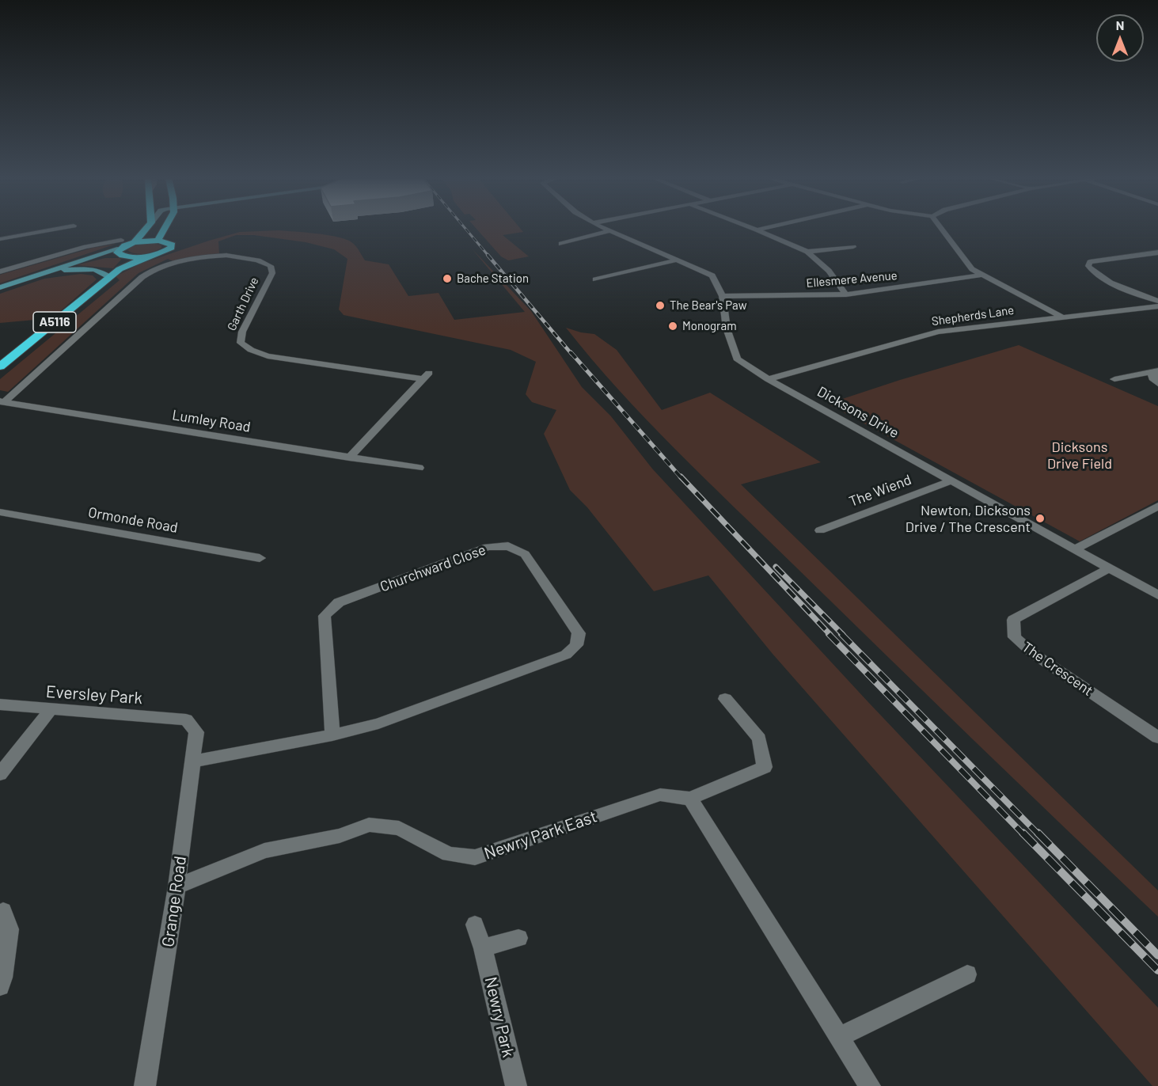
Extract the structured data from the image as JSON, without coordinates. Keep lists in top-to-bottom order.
{
  "streets": {
    "highway": ["A5116"],
    "street": [
      "Ellesmere Avenue",
      "Garth Drive",
      "Shepherds Lane",
      "Dicksons Drive",
      "Lumley Road",
      "The Wiend",
      "Ormonde Road",
      "Churchward Close",
      "The Crescent",
      "Eversley Park",
      "Newry Park East",
      "Grange Road",
      "Newry Park"
    ]
  },
  "crossings": [
    ["Ellesmere Avenue", "Dicksons Drive"],
    ["Garth Drive", "Lumley Road"],
    ["Shepherds Lane", "Dicksons Drive"],
    ["Dicksons Drive", "The Wiend"],
    ["Dicksons Drive", "The Crescent"],
    ["Churchward Close", "Grange Road"],
    ["Eversley Park", "Grange Road"],
    ["Newry Park East", "Grange Road"]
  ],
  "parks": ["Dicksons Drive Field"],
  "places": [
    "Bache Station",
    "The Bear's Paw",
    "Monogram",
    "Newton, Dicksons Drive / The Crescent"
  ],
  "north": "top"
}
